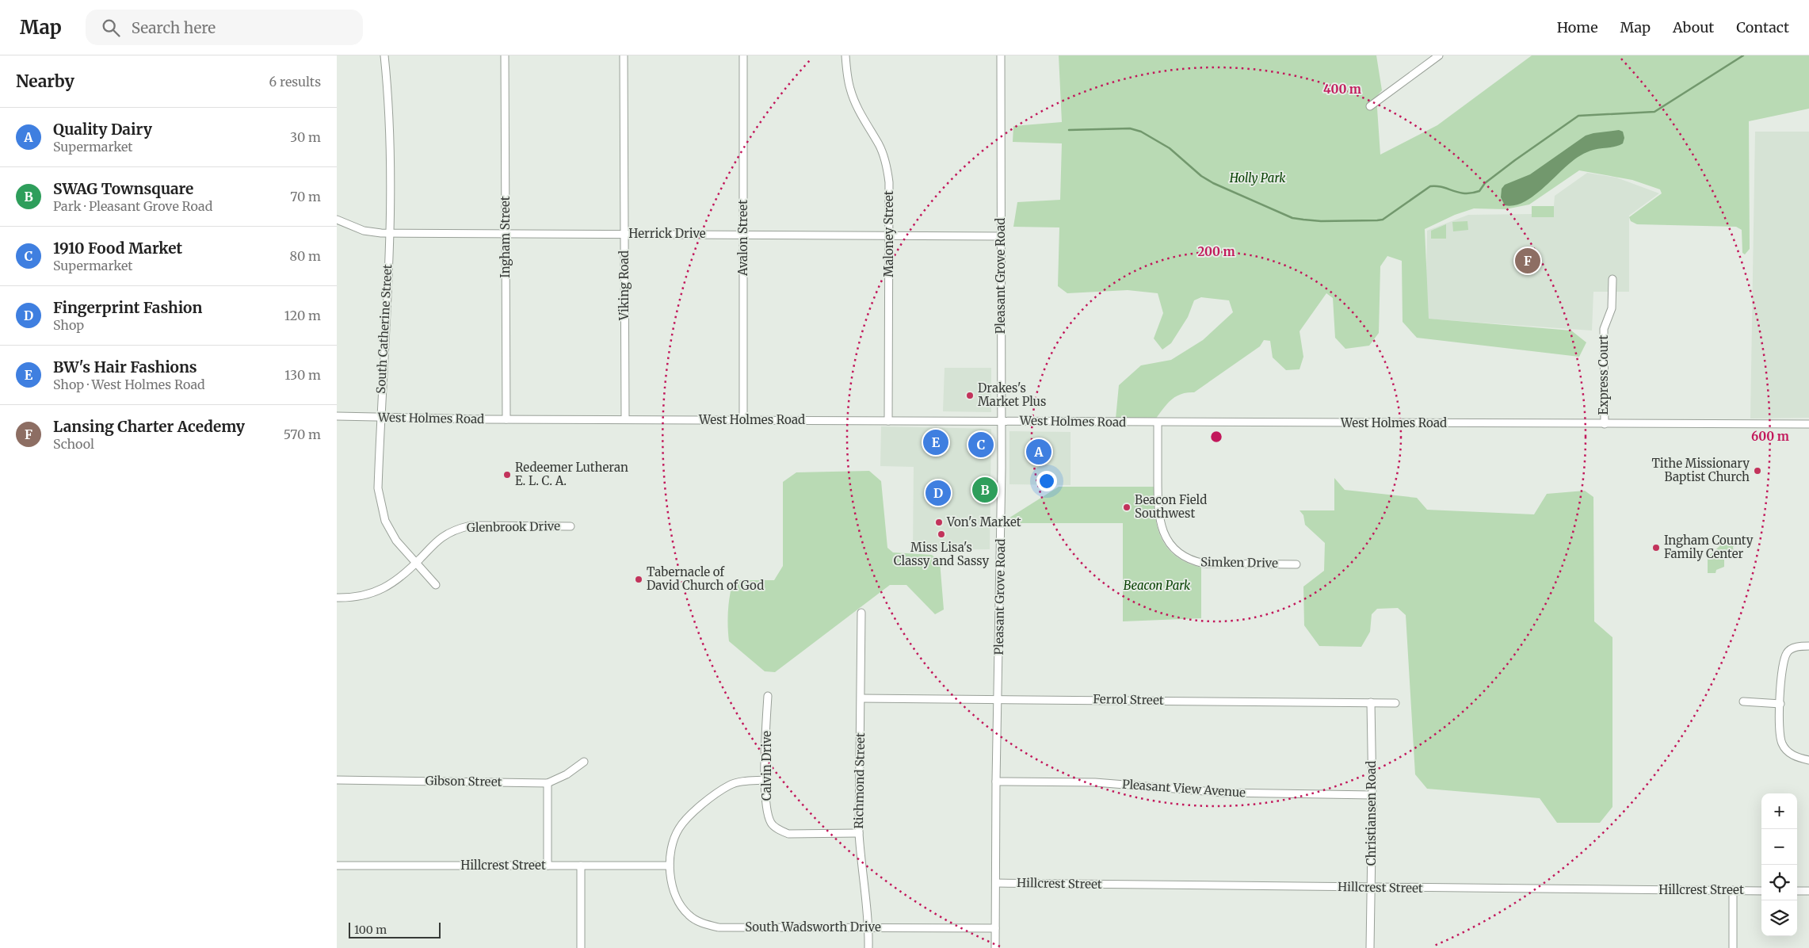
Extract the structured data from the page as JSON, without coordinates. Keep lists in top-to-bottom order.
{
  "streets": {
    "street": [
      "Herrick Drive",
      "Maloney Street",
      "Ingham Street",
      "Avalon Street",
      "Pleasant Grove Road",
      "Viking Road",
      "South Catherine Street",
      "Express Court",
      "West Holmes Road",
      "Glenbrook Drive",
      "Simken Drive",
      "Ferrol Street",
      "Calvin Drive",
      "Richmond Street",
      "Gibson Street",
      "Pleasant View Avenue",
      "Christiansen Road",
      "Hillcrest Street",
      "South Wadsworth Drive"
    ]
  },
  "crossings": [
    ["Herrick Drive", "Maloney Street"],
    ["Herrick Drive", "Ingham Street"],
    ["Herrick Drive", "Avalon Street"],
    ["Herrick Drive", "Pleasant Grove Road"],
    ["Herrick Drive", "Viking Road"],
    ["Herrick Drive", "South Catherine Street"],
    ["Maloney Street", "West Holmes Road"],
    ["Ingham Street", "West Holmes Road"],
    ["Avalon Street", "West Holmes Road"],
    ["Pleasant Grove Road", "West Holmes Road"],
    ["Pleasant Grove Road", "Ferrol Street"],
    ["Pleasant Grove Road", "Pleasant View Avenue"],
    ["Pleasant Grove Road", "Hillcrest Street"],
    ["Pleasant Grove Road", "South Wadsworth Drive"],
    ["Viking Road", "West Holmes Road"],
    ["South Catherine Street", "West Holmes Road"],
    ["South Catherine Street", "Glenbrook Drive"],
    ["Express Court", "West Holmes Road"],
    ["West Holmes Road", "Simken Drive"],
    ["Ferrol Street", "Richmond Street"],
    ["Ferrol Street", "Christiansen Road"],
    ["Calvin Drive", "Richmond Street"],
    ["Calvin Drive", "South Wadsworth Drive"],
    ["Richmond Street", "South Wadsworth Drive"],
    ["Pleasant View Avenue", "Christiansen Road"],
    ["Christiansen Road", "Hillcrest Street"],
    ["Hillcrest Street", "South Wadsworth Drive"]
  ],
  "parks": ["Holly Park", "Beacon Park"],
  "places": [
    "Drakes's Market Plus",
    "Tithe Missionary Baptist Church",
    "Redeemer Lutheran E. L. C. A.",
    "Beacon Field Southwest",
    "Von's Market",
    "Miss Lisa's Classy and Sassy",
    "Ingham County Family Center",
    "Tabernacle of David Church of God"
  ],
  "scale_bar": "100 m",
  "page": {
    "header": "Map",
    "search": "Search here",
    "nav": [
      "Home",
      "Map",
      "About",
      "Contact"
    ],
    "heading": ["Nearby", "6 results"],
    "list": [
      {
        "mark": "A",
        "name": "Quality Dairy",
        "note": "Supermarket",
        "value": "30 m"
      },
      {
        "mark": "B",
        "name": "SWAG Townsquare",
        "note": "Park · Pleasant Grove Road",
        "value": "70 m"
      },
      {
        "mark": "C",
        "name": "1910 Food Market",
        "note": "Supermarket",
        "value": "80 m"
      },
      {
        "mark": "D",
        "name": "Fingerprint Fashion",
        "note": "Shop",
        "value": "120 m"
      },
      {
        "mark": "E",
        "name": "BW's Hair Fashions",
        "note": "Shop · West Holmes Road",
        "value": "130 m"
      },
      {
        "mark": "F",
        "name": "Lansing Charter Acedemy",
        "note": "School",
        "value": "570 m"
      }
    ],
    "pins": [
      "F",
      "E",
      "C",
      "A",
      "B",
      "D"
    ],
    "map_buttons": ["+", "−"],
    "scale": "100 m"
  },
  "rings": ["400 m", "200 m", "600 m"]
}
